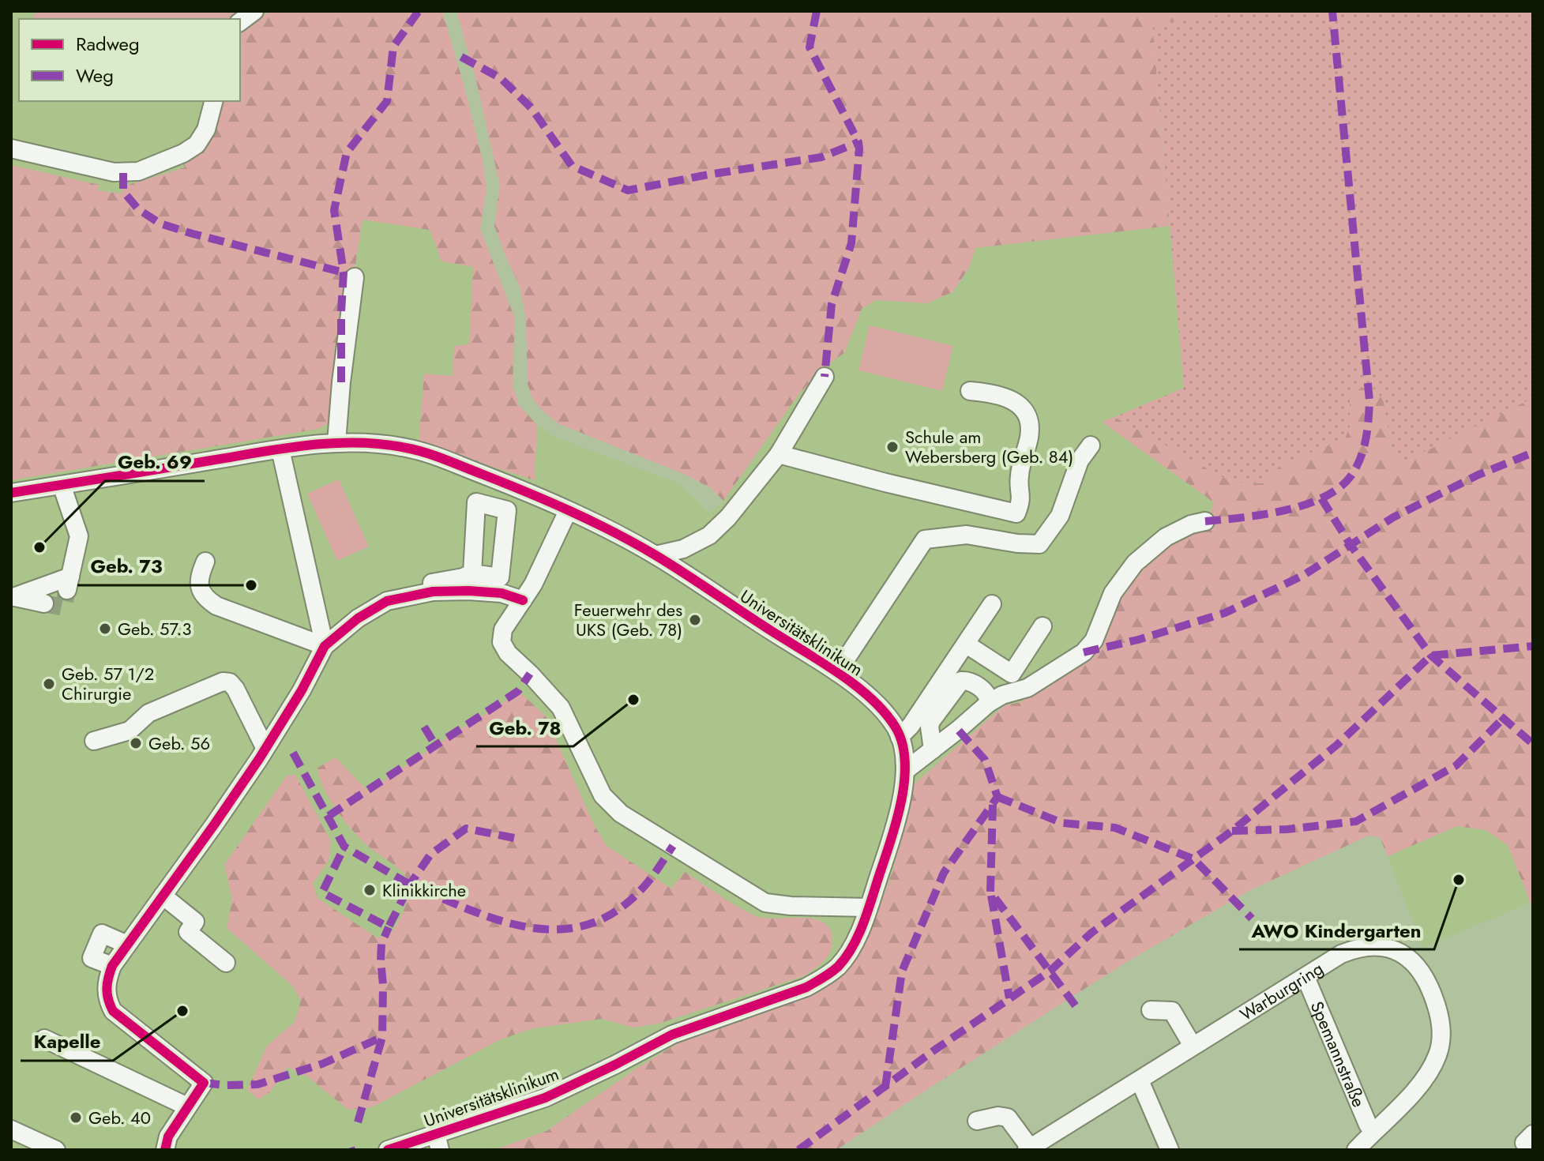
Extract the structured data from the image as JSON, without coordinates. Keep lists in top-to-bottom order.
{
  "streets": {
    "street": ["Universitätsklinikum", "Warburgring", "Spemannstraße"]
  },
  "crossings": [
    ["Warburgring", "Spemannstraße"]
  ],
  "places": [
    "Schule am Webersberg (Geb. 84)",
    "Geb. 69",
    "Geb. 73",
    "Feuerwehr des UKS (Geb. 78)",
    "Geb. 57.3",
    "Geb. 57 1/2 Chirurgie",
    "Geb. 78",
    "Geb. 56",
    "AWO Kindergarten",
    "Klinikkirche",
    "Kapelle",
    "Geb. 40"
  ],
  "legend": ["Radweg", "Weg"]
}
